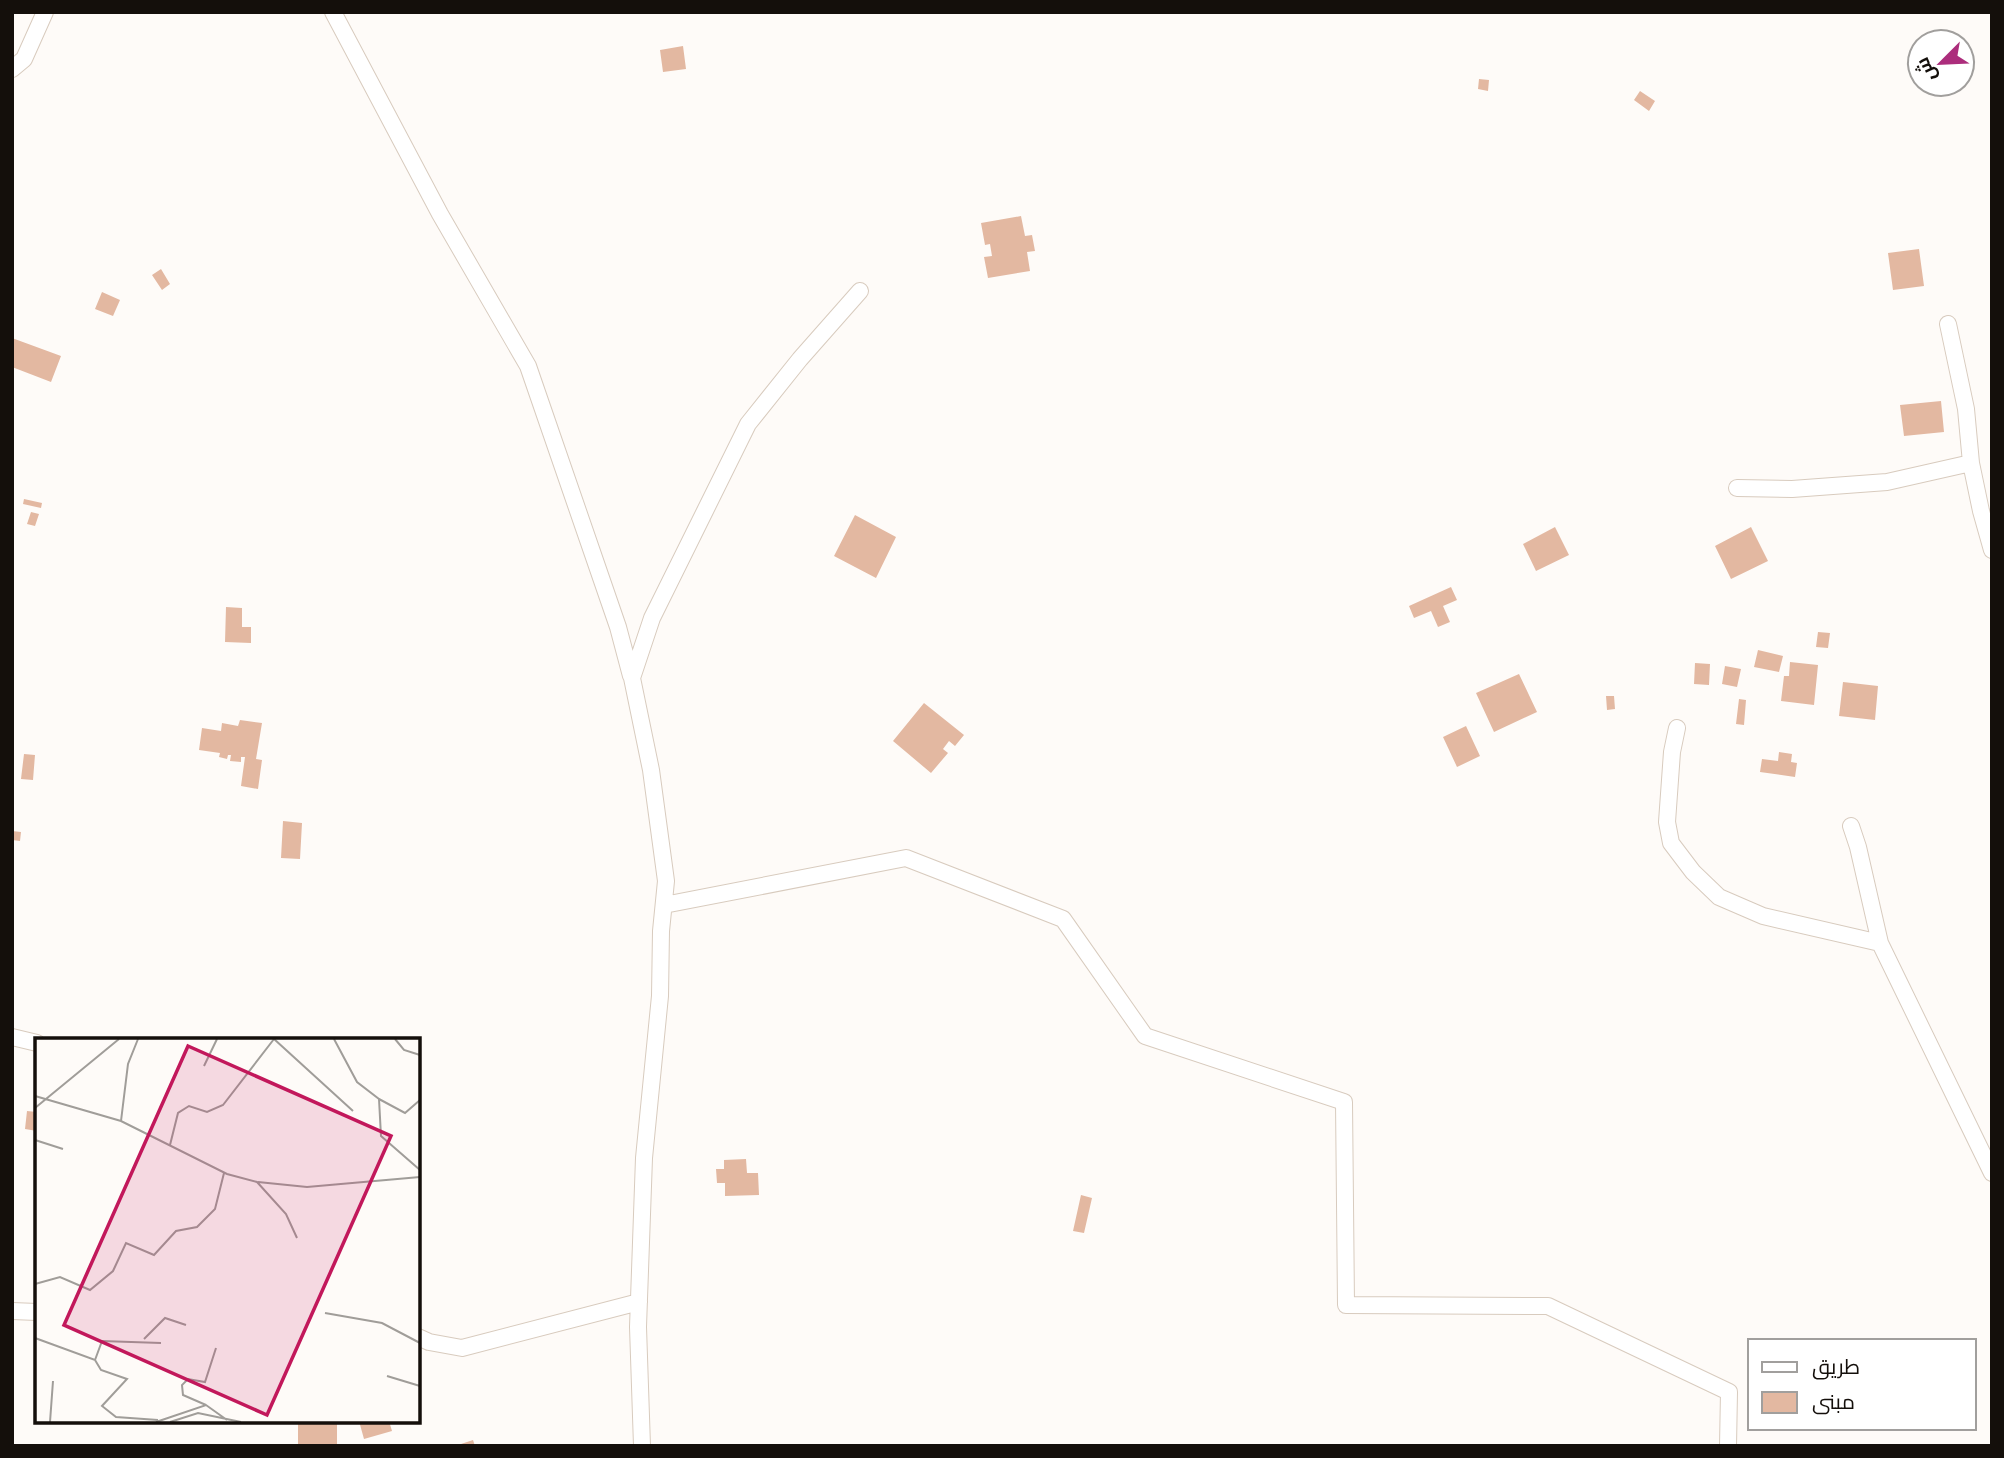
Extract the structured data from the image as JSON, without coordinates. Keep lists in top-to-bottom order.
{
  "legend": ["طريق", "مبنى"],
  "north": "bottom left"
}
